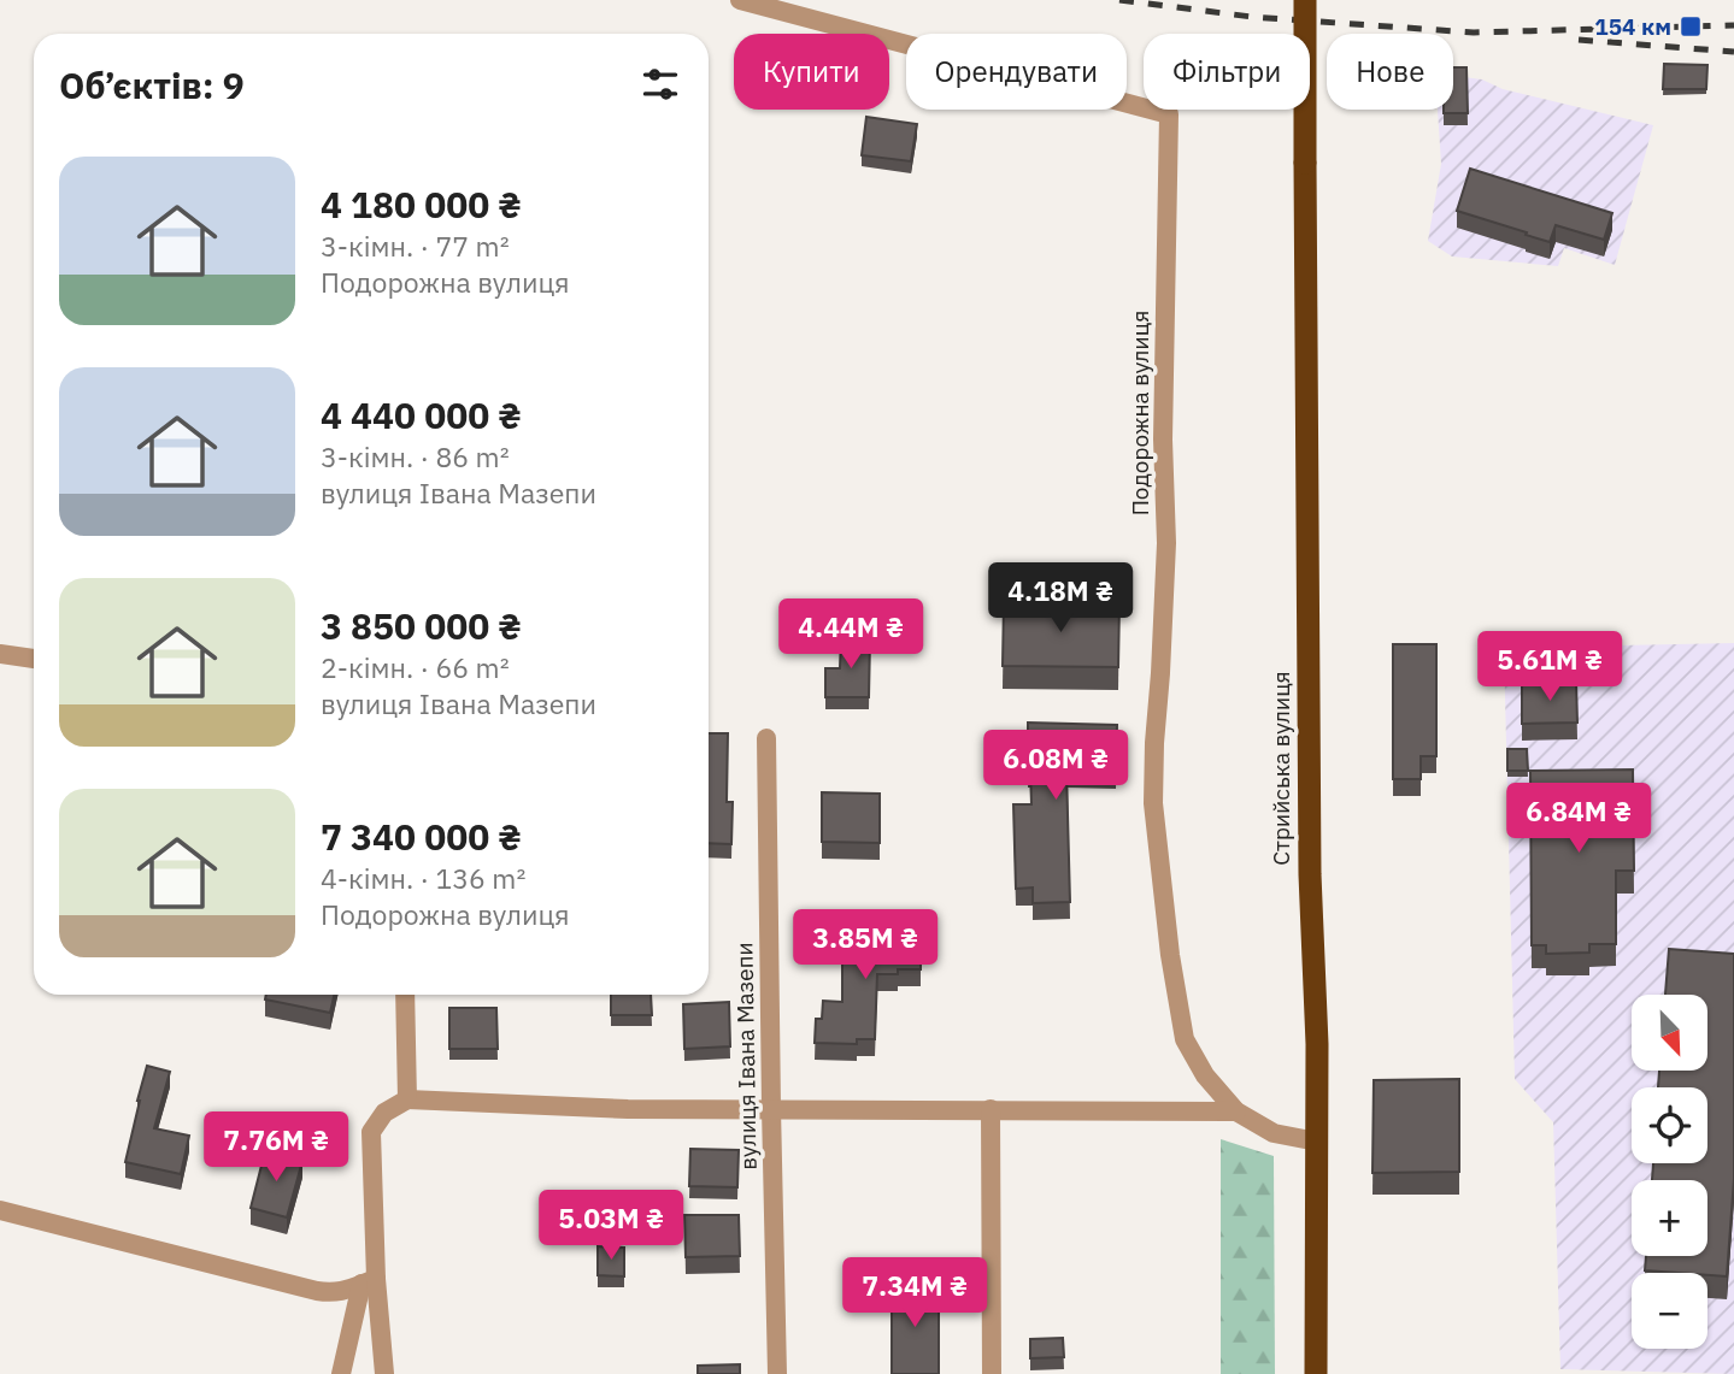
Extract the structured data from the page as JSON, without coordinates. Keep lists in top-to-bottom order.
{
  "streets": {
    "highway": ["Стрийська вулиця"],
    "street": ["Подорожна вулиця", "вулиця Івана Мазепи"]
  },
  "crossings": [
    ["Подорожна вулиця", "Стрийська вулиця"]
  ],
  "places": {
    "transit": ["154 км"]
  },
  "north": "bottom right",
  "page": {
    "chip": [
      "Купити",
      "Орендувати",
      "Фільтри",
      "Нове"
    ],
    "heading": "Об’єктів: 9",
    "list": [
      {
        "name": "4 180 000 ₴",
        "note": "3-кімн. · 77 m² · Подорожна вулиця"
      },
      {
        "name": "4 440 000 ₴",
        "note": "3-кімн. · 86 m² · вулиця Івана Мазепи"
      },
      {
        "name": "3 850 000 ₴",
        "note": "2-кімн. · 66 m² · вулиця Івана Мазепи"
      },
      {
        "name": "7 340 000 ₴",
        "note": "4-кімн. · 136 m² · Подорожна вулиця"
      }
    ],
    "price": [
      "4.18M ₴",
      "4.44M ₴",
      "5.61M ₴",
      "6.08M ₴",
      "6.84M ₴",
      "3.85M ₴",
      "7.76M ₴",
      "5.03M ₴",
      "7.34M ₴"
    ],
    "map_buttons": ["+", "−"]
  }
}
